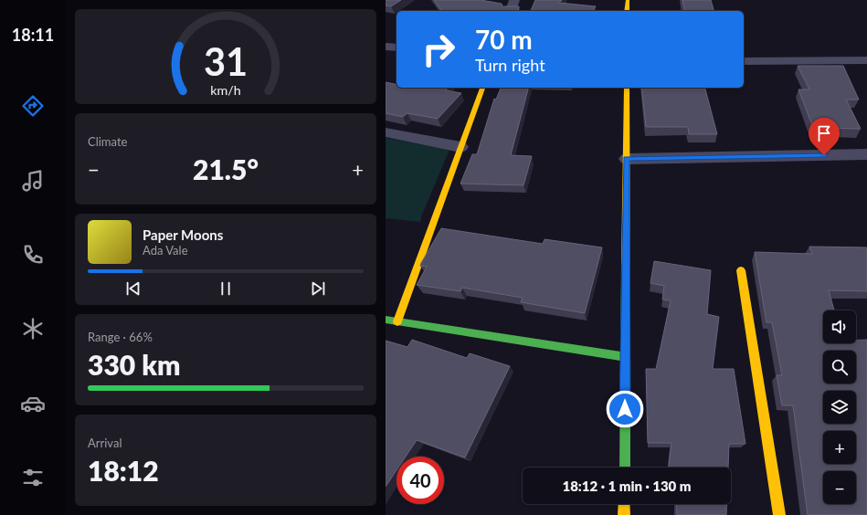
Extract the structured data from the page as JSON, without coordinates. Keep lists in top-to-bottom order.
{
  "page": {
    "tabs": "18:11",
    "turn": ["70 m", "Turn right"],
    "tile": [
      "Climate",
      ["Range · 66%", "330 km"],
      ["Arrival", "18:12"]
    ],
    "heat": ["−", "21.5°", "+"],
    "song": ["Paper Moons", "Ada Vale"],
    "map_buttons": ["+", "−"],
    "limit": "40",
    "trip": "18:12 · 1 min · 130 m",
    "gauge": ["31", "km/h"]
  }
}
